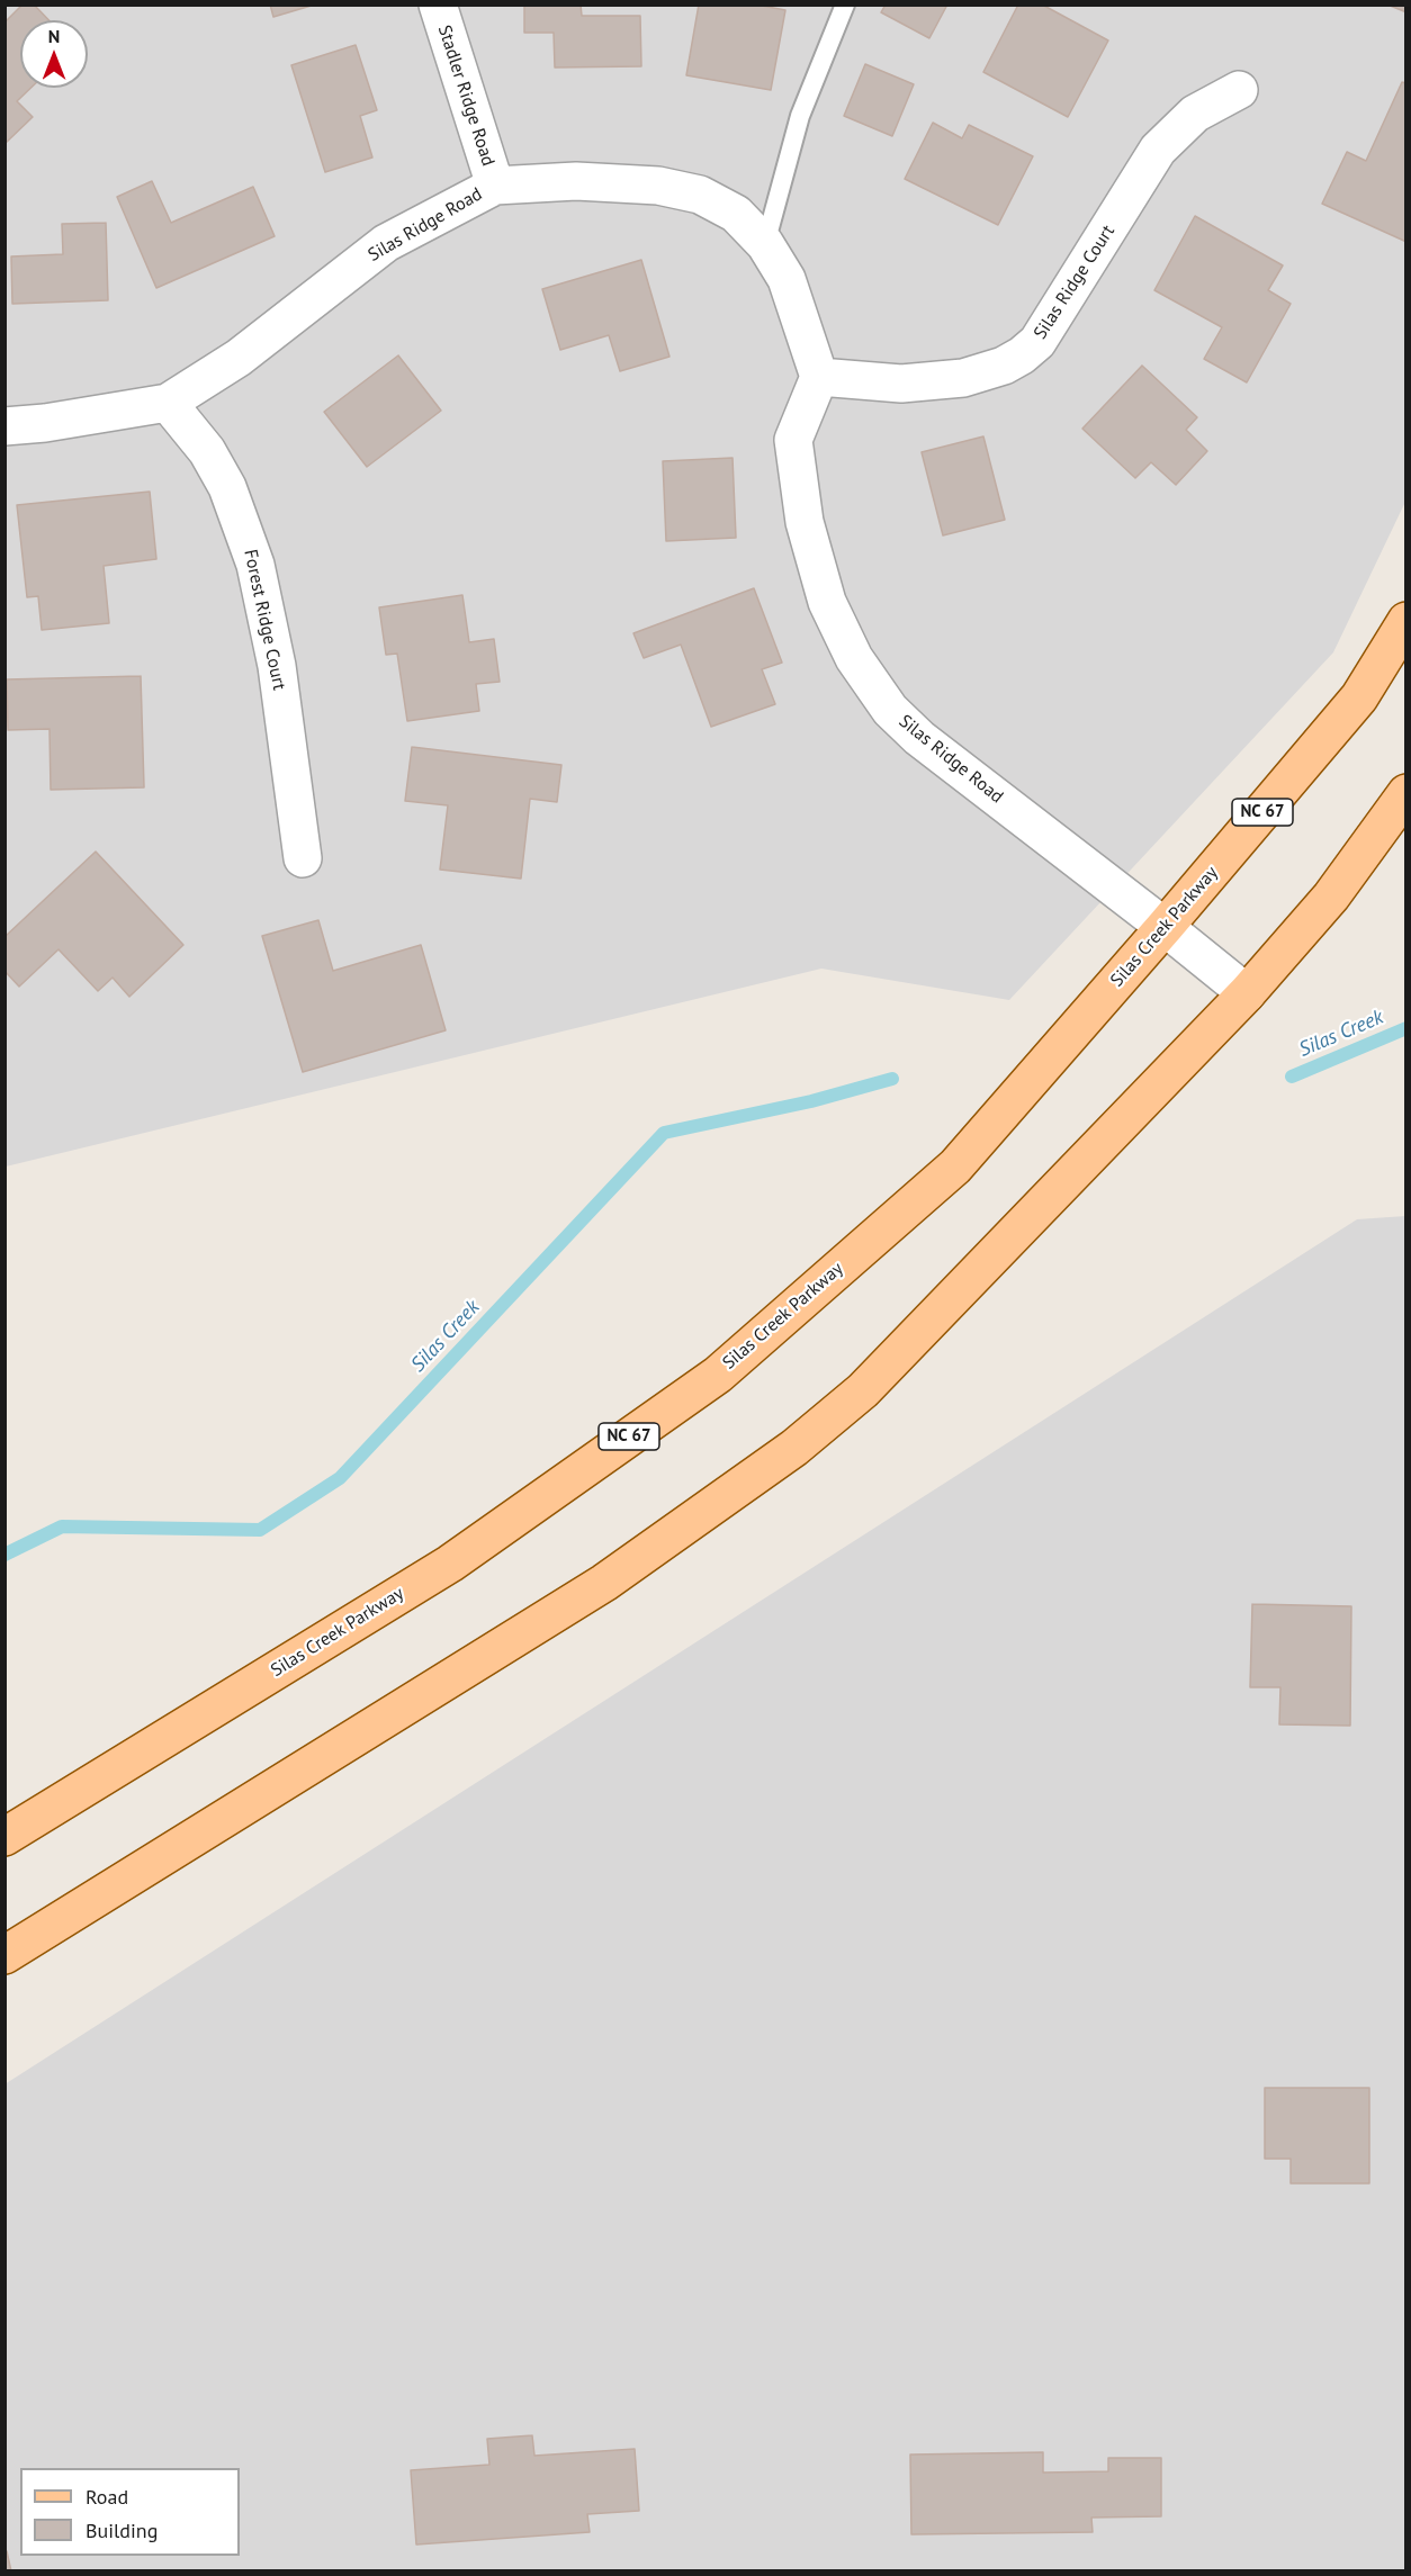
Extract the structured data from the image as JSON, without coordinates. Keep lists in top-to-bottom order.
{
  "streets": {
    "main road": ["NC 67", "Silas Creek Parkway"],
    "street": [
      "Stadler Ridge Road",
      "Silas Ridge Road",
      "Silas Ridge Court",
      "Forest Ridge Court"
    ]
  },
  "crossings": [
    ["Stadler Ridge Road", "Silas Ridge Road"],
    ["Silas Ridge Road", "Silas Ridge Court"],
    ["Silas Ridge Road", "Forest Ridge Court"],
    ["Silas Ridge Road", "Silas Creek Parkway"]
  ],
  "water": ["Silas Creek"],
  "legend": ["Road", "Building"],
  "north": "top"
}
